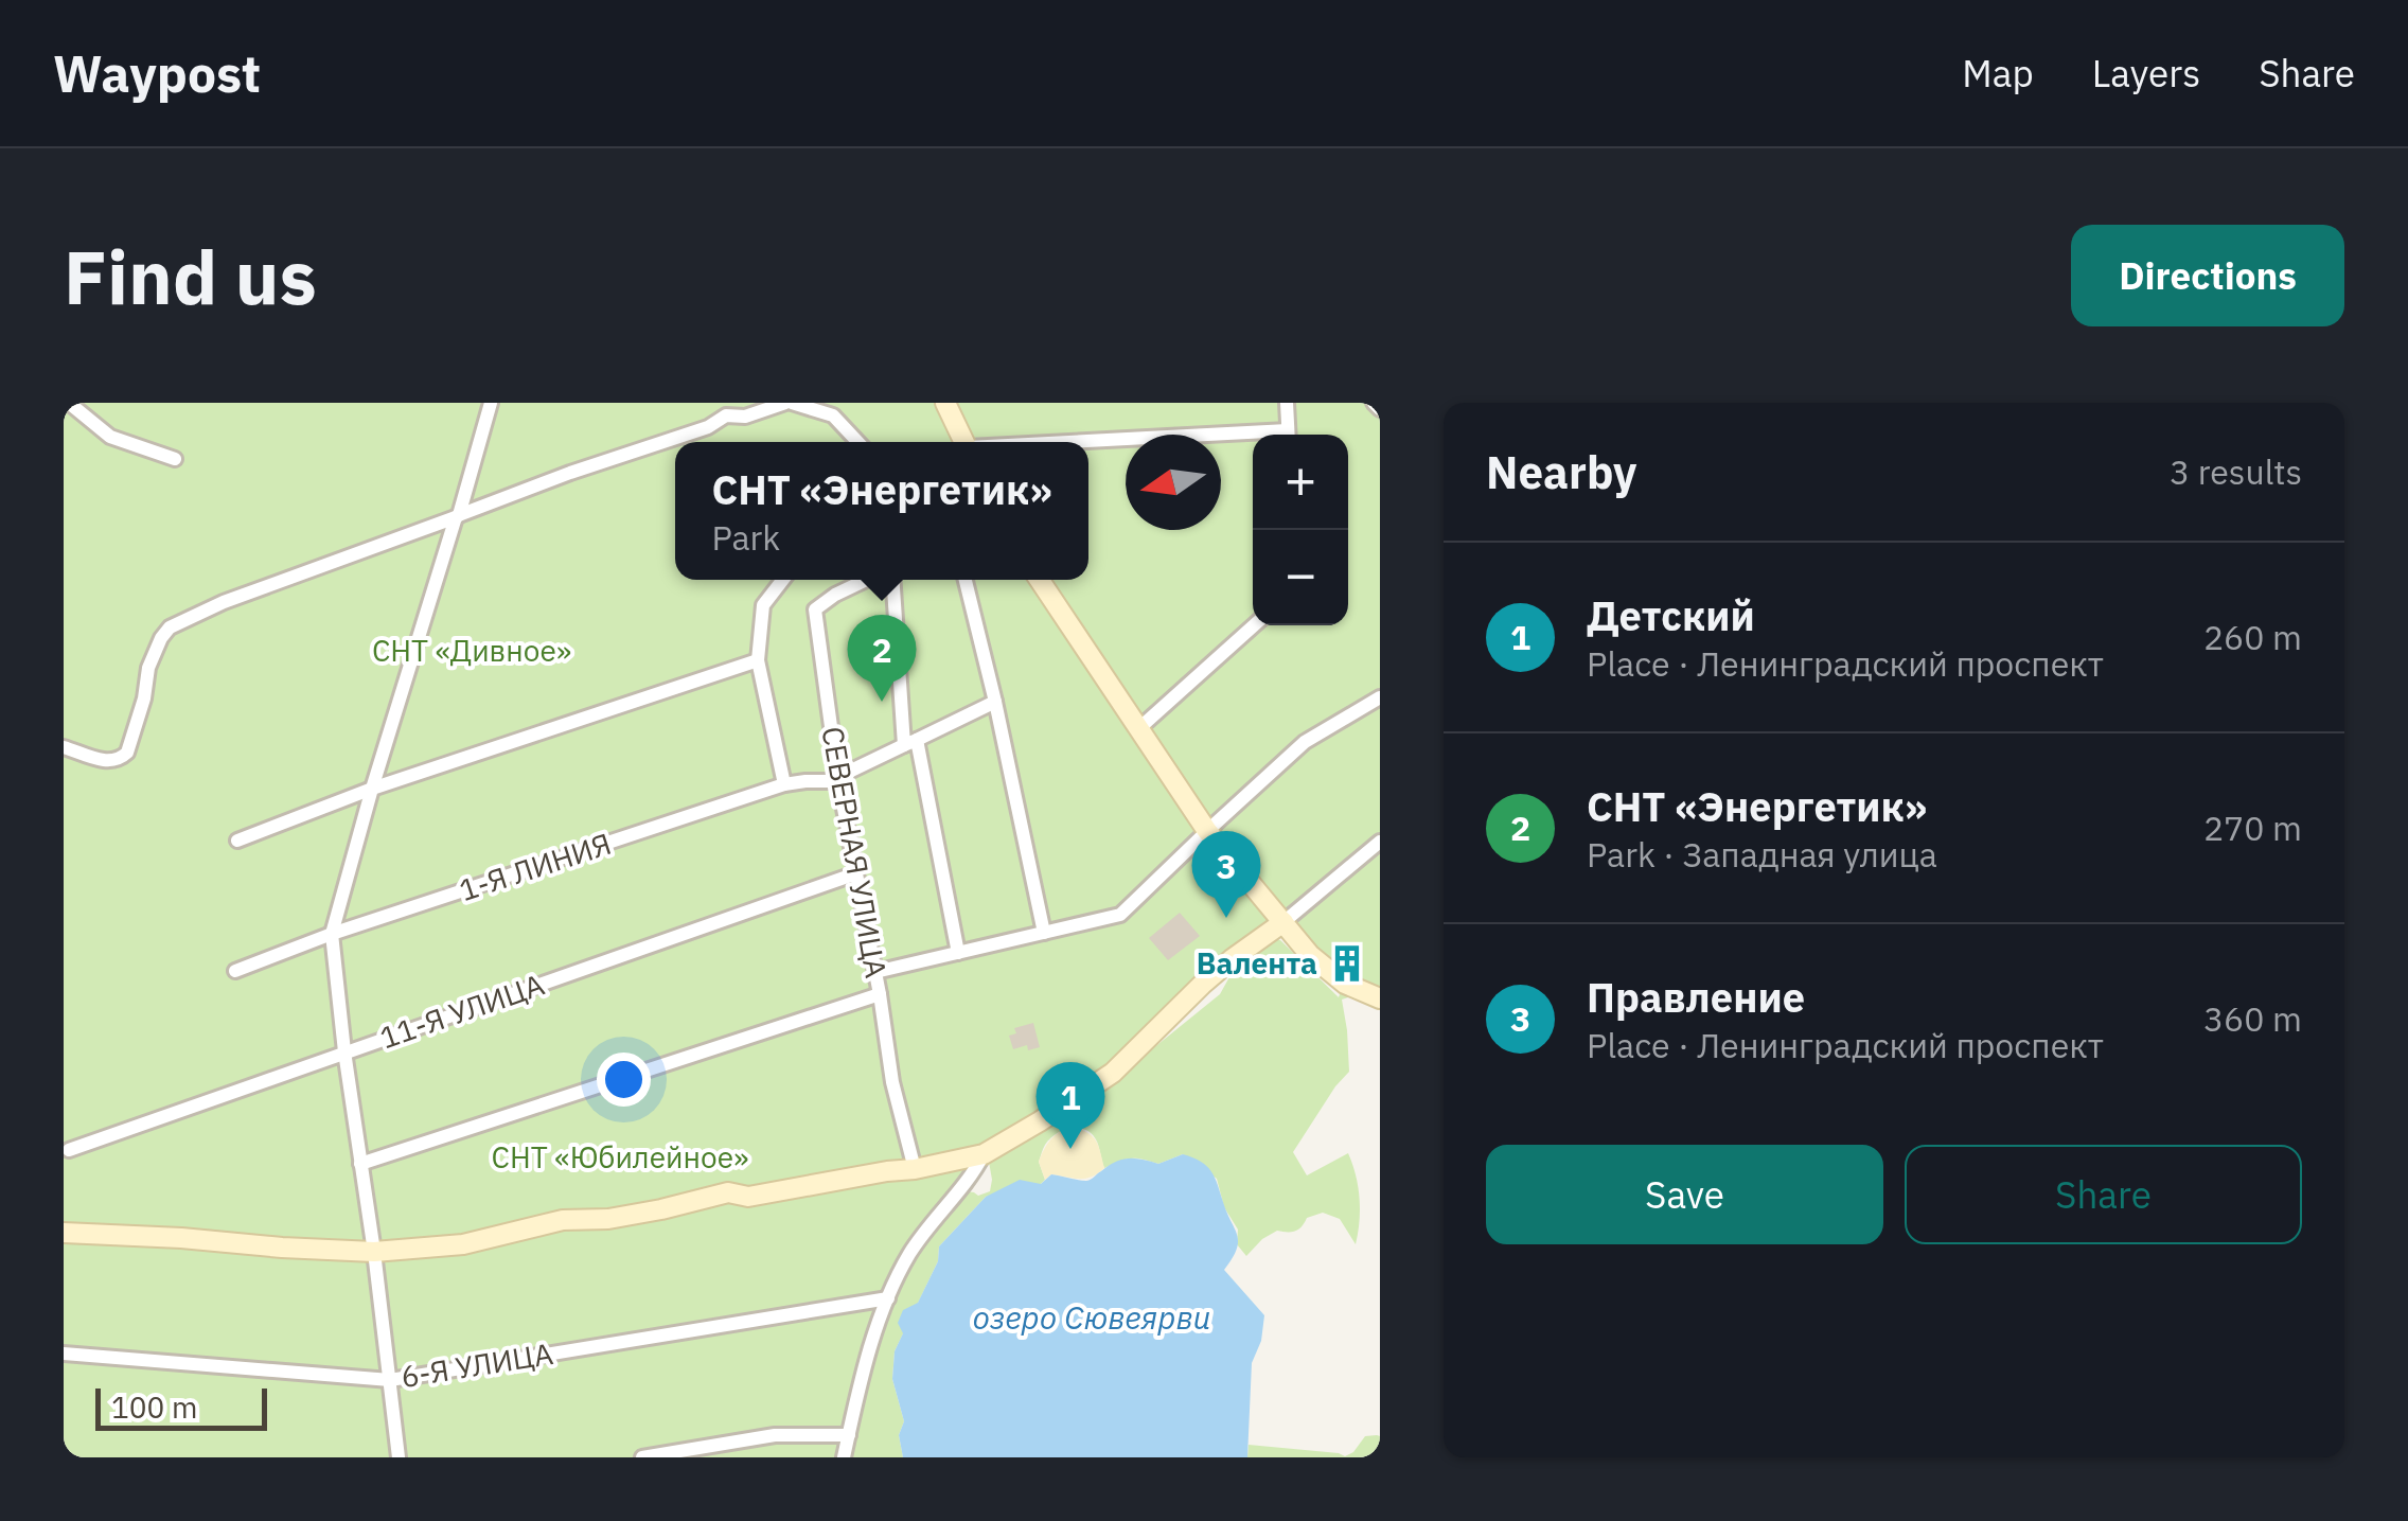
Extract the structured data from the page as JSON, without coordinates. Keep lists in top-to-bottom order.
{
  "streets": {
    "street": [
      "СЕВЕРНАЯ УЛИЦА",
      "1-Я ЛИНИЯ",
      "11-Я УЛИЦА",
      "6-Я УЛИЦА"
    ]
  },
  "crossings": [
    ["СЕВЕРНАЯ УЛИЦА", "1-Я ЛИНИЯ"],
    ["СЕВЕРНАЯ УЛИЦА", "11-Я УЛИЦА"]
  ],
  "water": ["озеро Сювеярви"],
  "parks": ["СНТ «Дивное»", "СНТ «Юбилейное»"],
  "places": {
    "building": ["Валента"]
  },
  "scale_bar": "100 m",
  "north": "left",
  "page": {
    "header": "Waypost",
    "nav": ["Map", "Layers", "Share"],
    "buttons": [
      "Directions",
      ["Save", "Share"]
    ],
    "title": "Find us",
    "heading": ["Nearby", "3 results"],
    "map_buttons": ["+", "−"],
    "popup": ["СНТ «Энергетик»", "Park"],
    "list": [
      {
        "mark": "1",
        "name": "Детский",
        "note": "Place · Ленинградский проспект",
        "value": "260 m"
      },
      {
        "mark": "2",
        "name": "СНТ «Энергетик»",
        "note": "Park · Западная улица",
        "value": "270 m"
      },
      {
        "mark": "3",
        "name": "Правление",
        "note": "Place · Ленинградский проспект",
        "value": "360 m"
      }
    ],
    "pins": ["2", "3", "1"],
    "scale": "100 m"
  }
}
